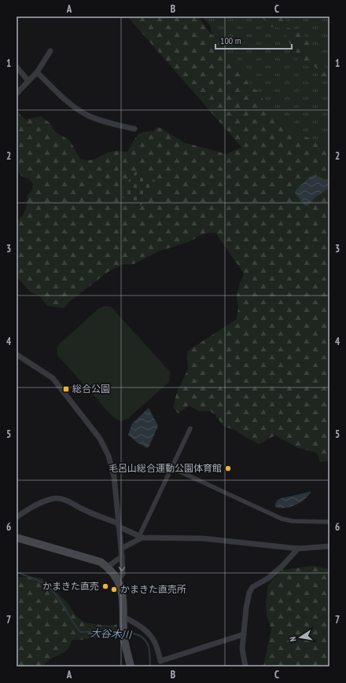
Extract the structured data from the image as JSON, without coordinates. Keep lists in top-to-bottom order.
{
  "water": ["大谷木川"],
  "places": {
    "transit": ["総合公園"],
    "other": ["毛呂山総合運動公園体育館", "かまきた直売", "かまきた直売所"]
  },
  "scale_bar": "100 m",
  "north": "left",
  "grid": {
    "columns": ["A", "B", "C"],
    "rows": [
      "1",
      "2",
      "3",
      "4",
      "5",
      "6",
      "7"
    ]
  }
}
